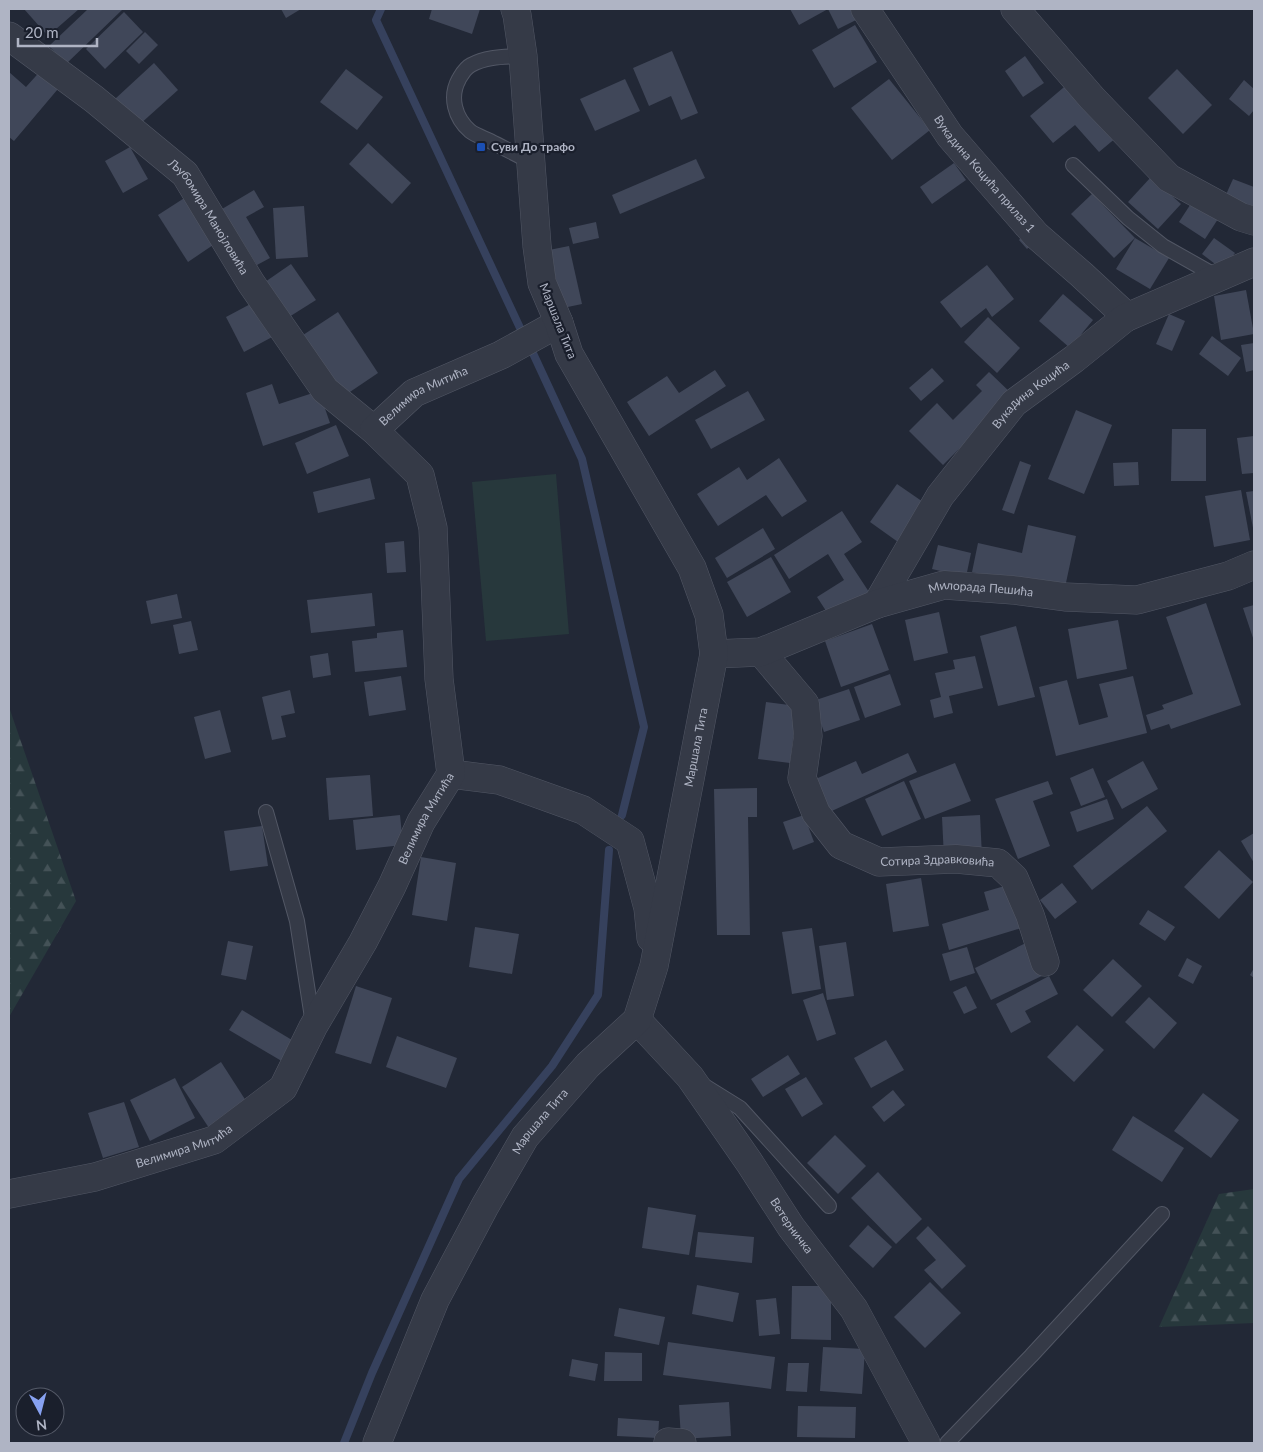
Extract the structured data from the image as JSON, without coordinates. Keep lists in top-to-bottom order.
{
  "streets": {
    "street": [
      "Вукадина Коцића прилаз 1",
      "Љубомира Манојловића",
      "Маршала Тита",
      "Вукадина Коцића",
      "Велимира Митића",
      "Милорада Пешића",
      "Сотира Здравковића",
      "Ветерничка"
    ]
  },
  "crossings": [
    ["Вукадина Коцића прилаз 1", "Вукадина Коцића"],
    ["Љубомира Манојловића", "Велимира Митића"],
    ["Маршала Тита", "Велимира Митића"],
    ["Маршала Тита", "Милорада Пешића"],
    ["Маршала Тита", "Ветерничка"],
    ["Вукадина Коцића", "Милорада Пешића"],
    ["Милорада Пешића", "Сотира Здравковића"]
  ],
  "places": {
    "transit": ["Суви До трафо"]
  },
  "scale_bar": "20 m",
  "north": "bottom"
}
